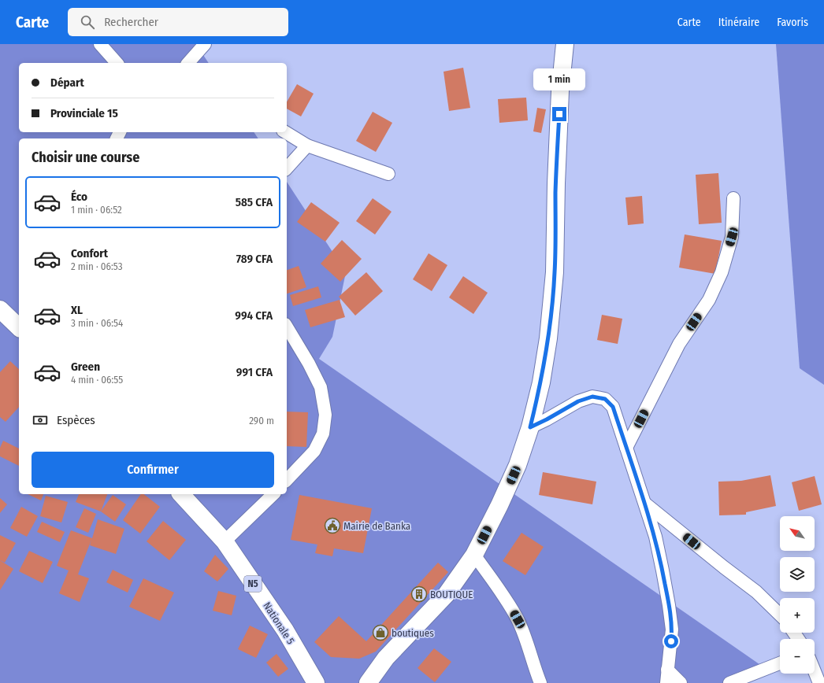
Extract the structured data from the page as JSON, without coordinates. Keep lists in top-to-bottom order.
{
  "streets": {
    "main road": ["N5", "Nationale 5"]
  },
  "places": {
    "public building": ["Mairie de Banka"],
    "building": ["BOUTIQUE"],
    "shop": ["boutiques"]
  },
  "north": "top left",
  "page": {
    "header": "Carte",
    "search": "Rechercher",
    "nav": ["Carte", "Itinéraire", "Favoris"],
    "banner": ["Départ", "Provinciale 15"],
    "bubble": "1 min",
    "heading": "Choisir une course",
    "list": [
      {
        "name": "Éco",
        "note": "1 min · 06:52",
        "value": "585 CFA"
      },
      {
        "name": "Confort",
        "note": "2 min · 06:53",
        "value": "789 CFA"
      },
      {
        "name": "XL",
        "note": "3 min · 06:54",
        "value": "994 CFA"
      },
      {
        "name": "Green",
        "note": "4 min · 06:55",
        "value": "991 CFA"
      }
    ],
    "pay": ["Espèces", "290 m"],
    "buttons": "Confirmer",
    "map_buttons": ["+", "−"]
  }
}
